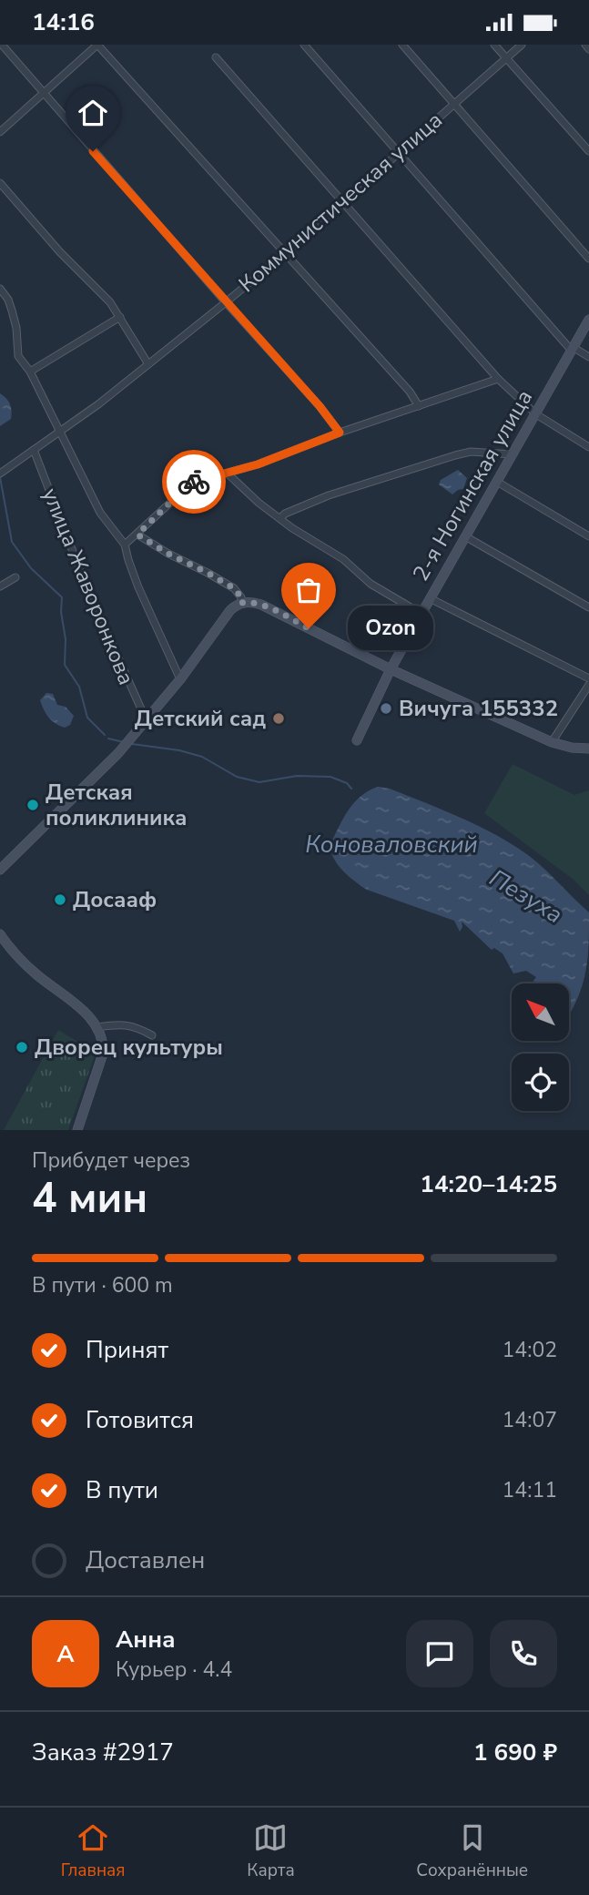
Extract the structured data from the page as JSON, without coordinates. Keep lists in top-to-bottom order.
{
  "streets": {
    "main road": ["2-я Ногинская улица"],
    "street": ["Коммунистическая улица", "улица Жаворонкова"]
  },
  "crossings": [
    ["Коммунистическая улица", "улица Жаворонкова"]
  ],
  "water": ["Коноваловский", "Пезуха"],
  "places": [
    "Ozon",
    "Вичуга 155332",
    "Детский сад",
    "Детская поликлиника",
    "Досааф",
    "Дворец культуры"
  ],
  "north": "top left",
  "page": {
    "status": "14:16",
    "bubble": "Ozon",
    "heading": ["4 мин", "Прибудет через", "14:20–14:25"],
    "panel": [
      "Анна",
      "Курьер · 4.4",
      "Заказ #2917",
      "1 690 ₽"
    ],
    "bar": "В пути · 600 m",
    "list": [
      ["Принят", "14:02"],
      ["Готовится", "14:07"],
      ["В пути", "14:11"],
      "Доставлен"
    ],
    "round": "А",
    "tabs": ["Главная", "Карта", "Сохранённые"]
  }
}
